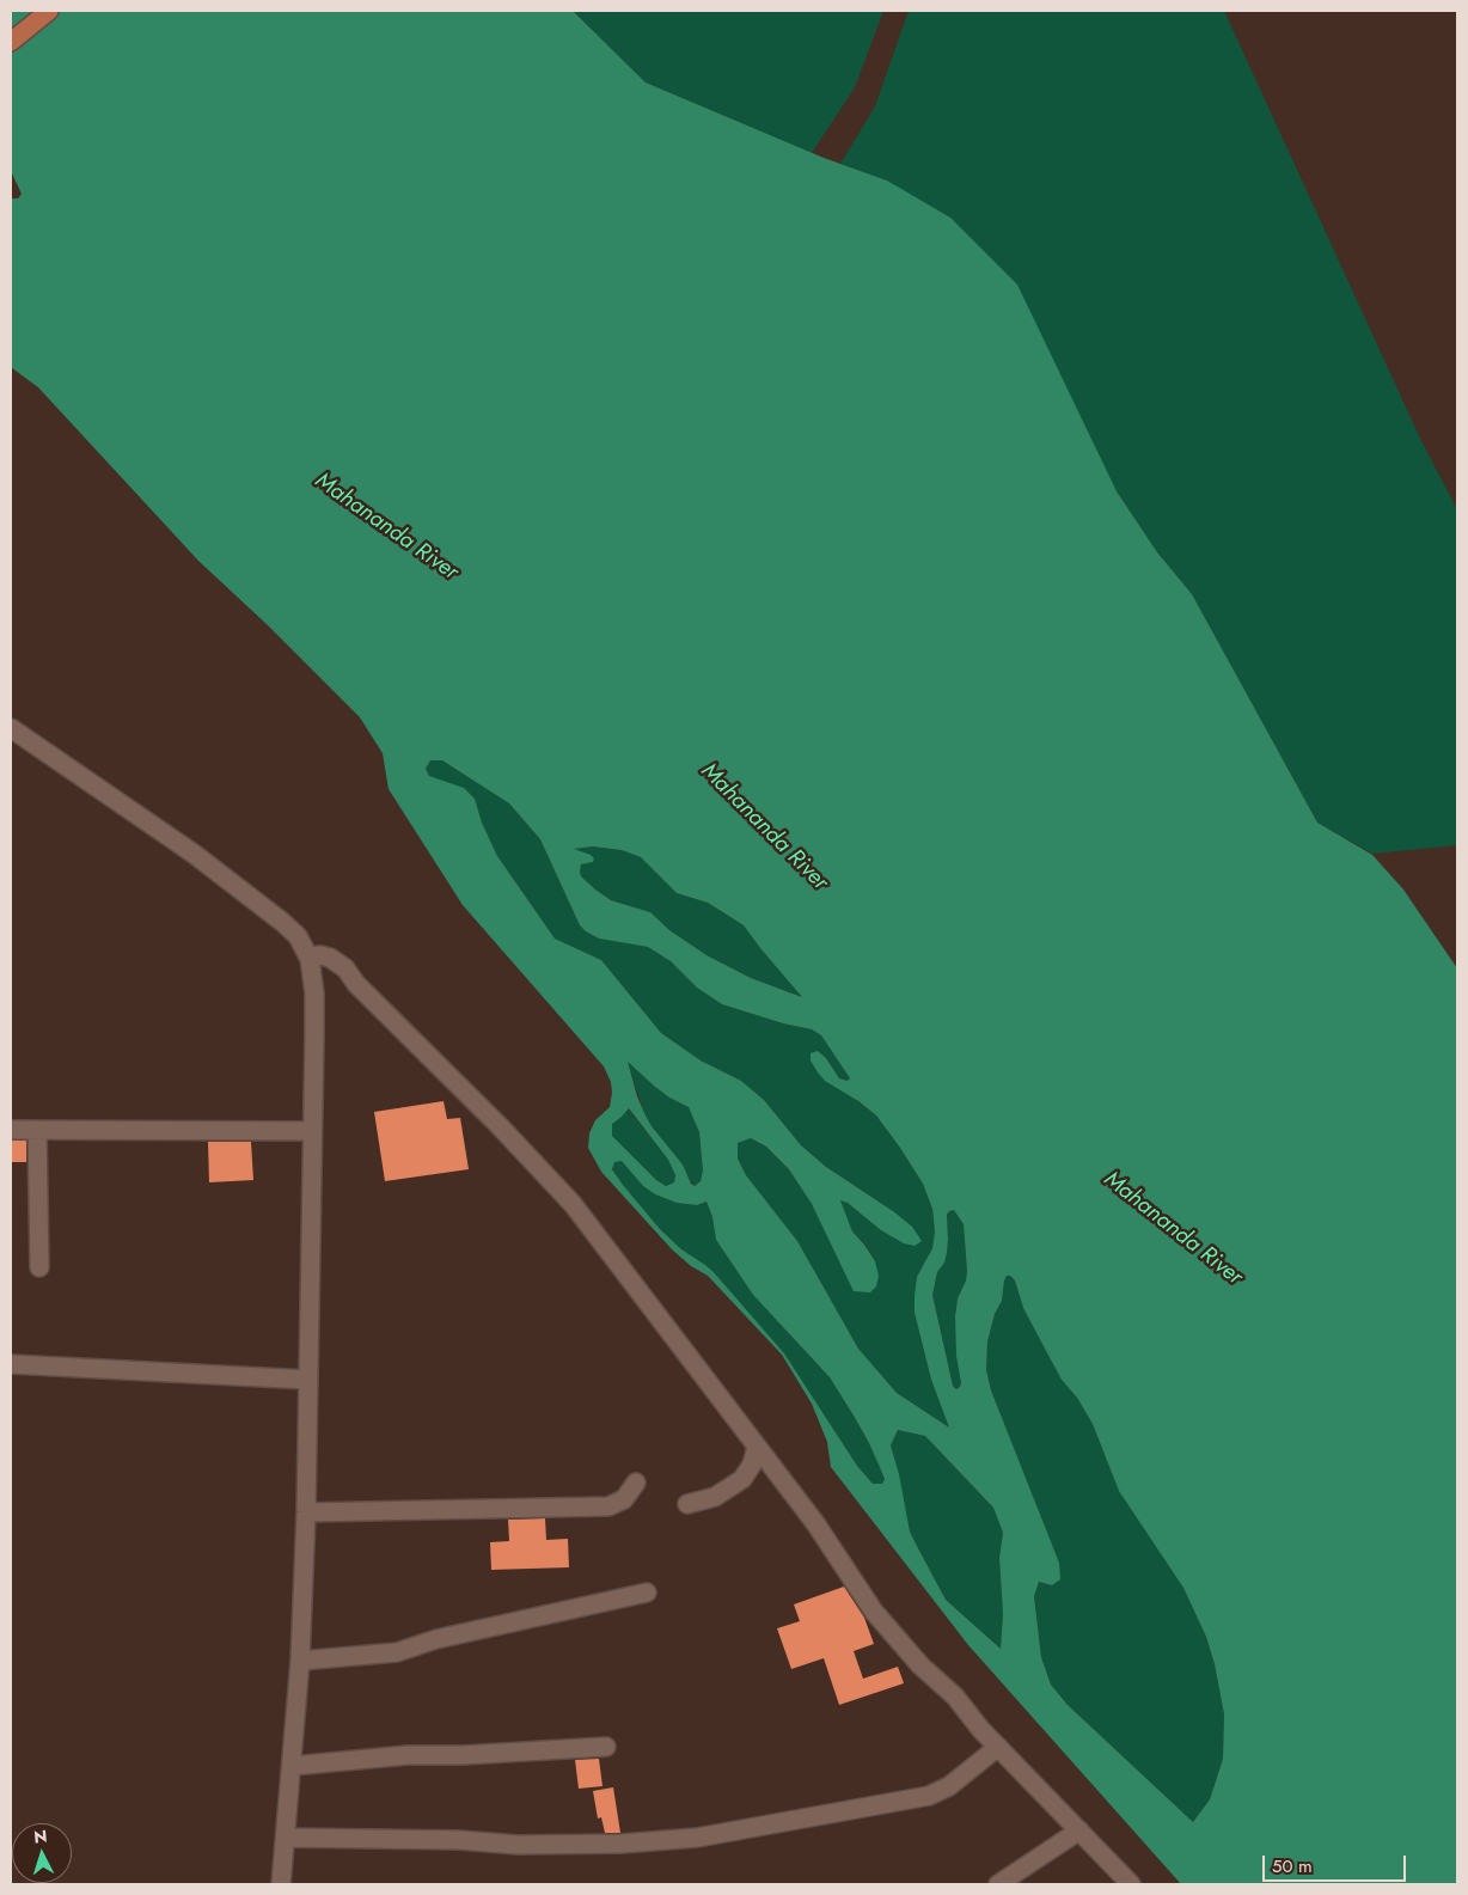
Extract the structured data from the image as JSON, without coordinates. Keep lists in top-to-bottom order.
{
  "water": ["Mahananda River"],
  "scale_bar": "50 m",
  "north": "top"
}
